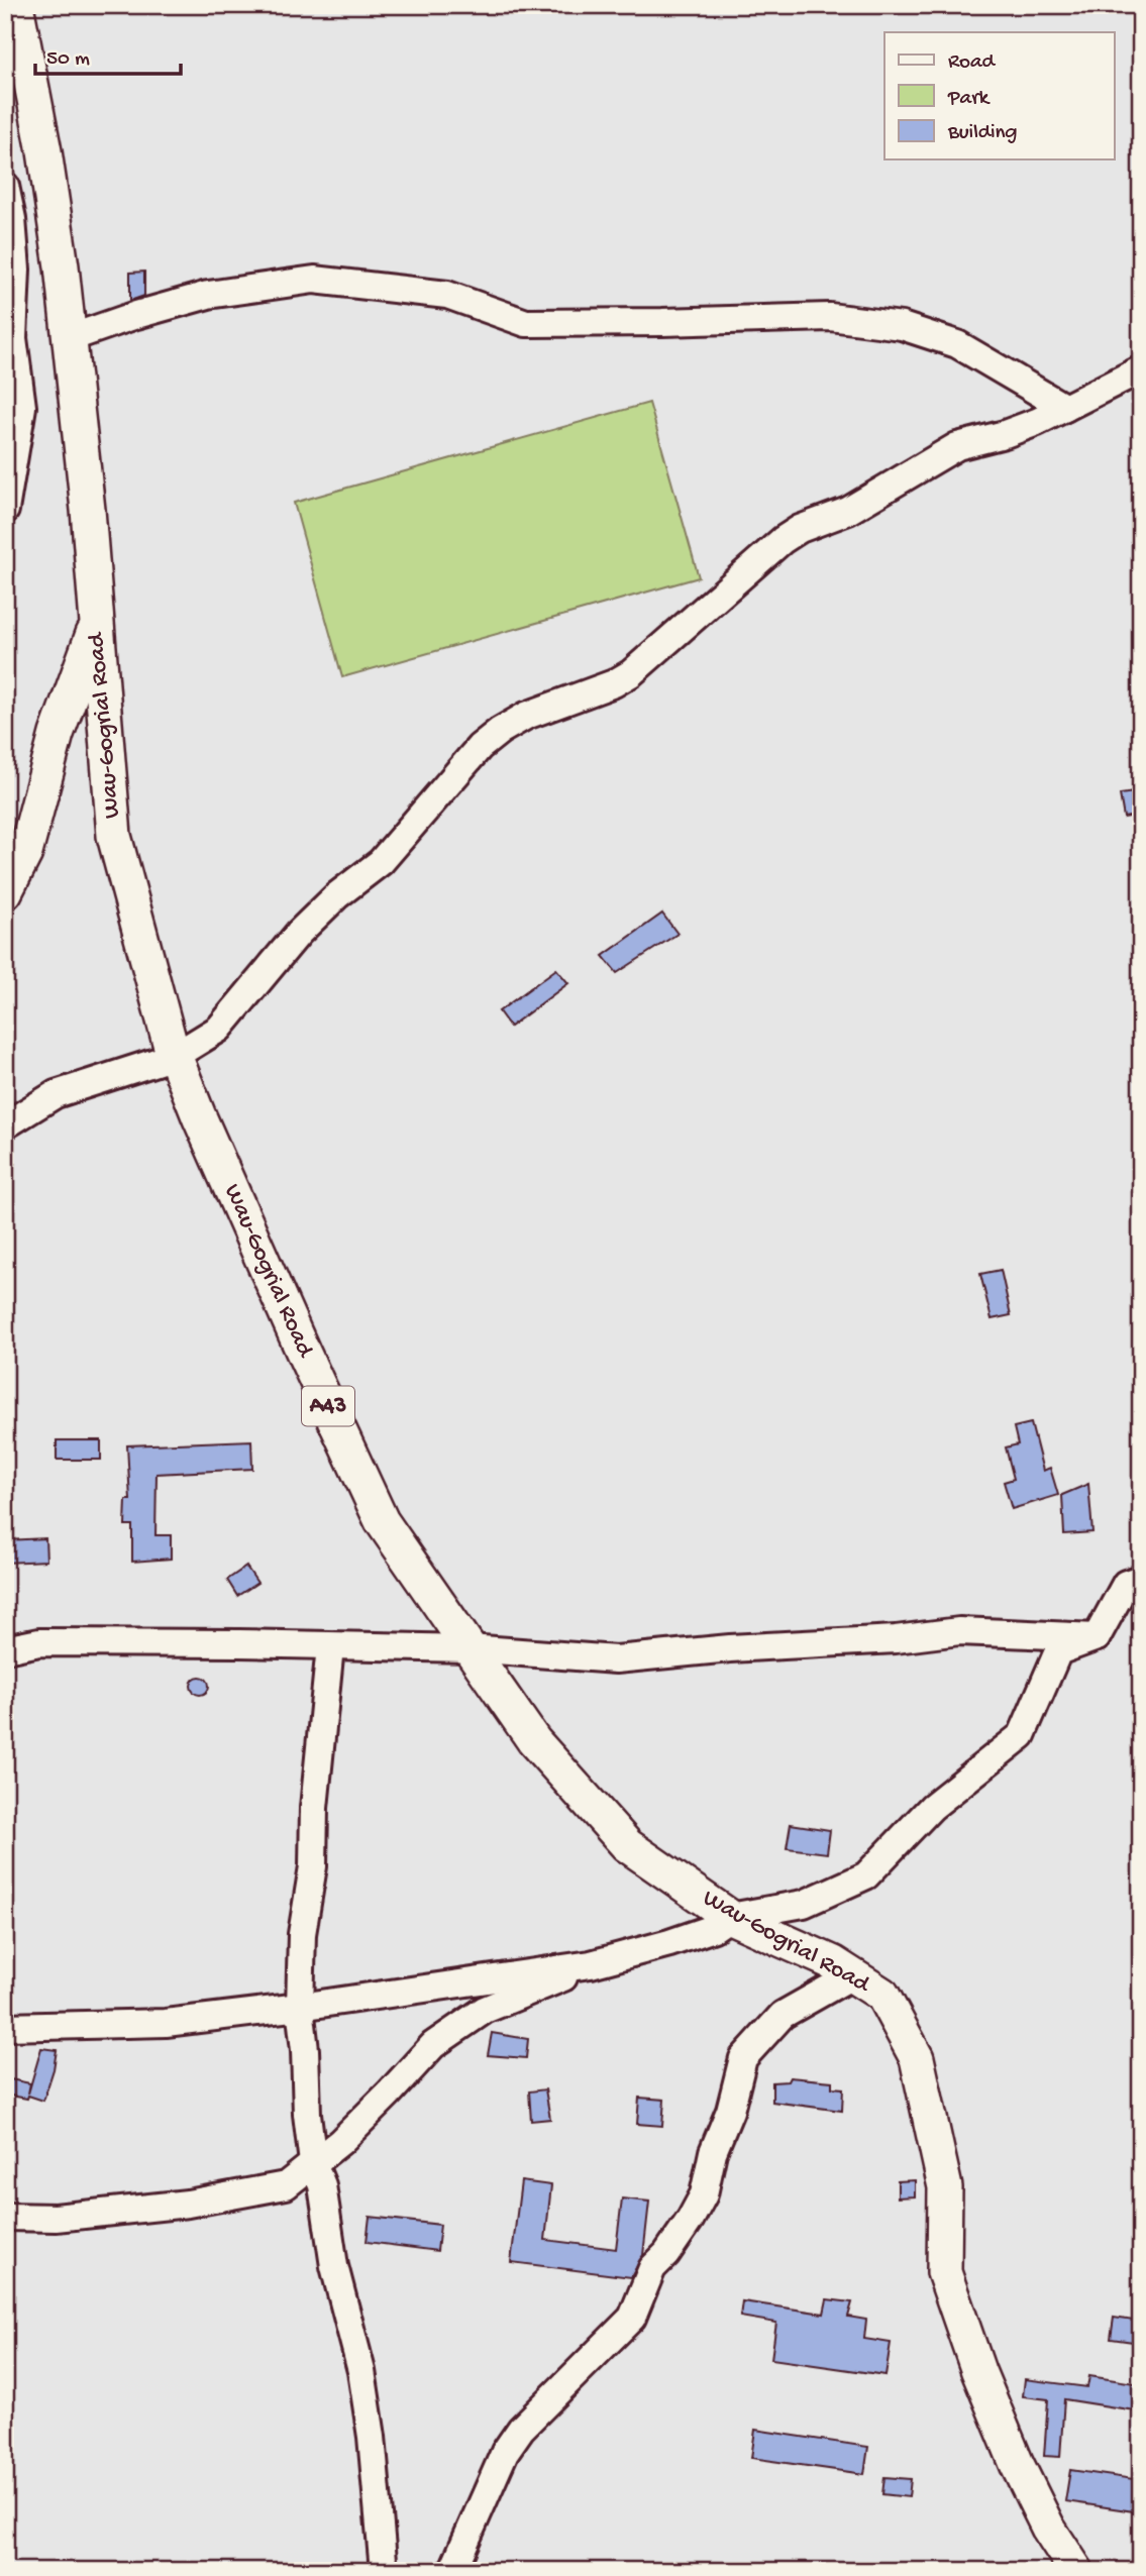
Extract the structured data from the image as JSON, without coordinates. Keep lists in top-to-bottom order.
{
  "streets": {
    "main road": ["Wau-Gogrial Road", "A43"]
  },
  "legend": ["Road", "Park", "Building"],
  "scale_bar": "50 m"
}
